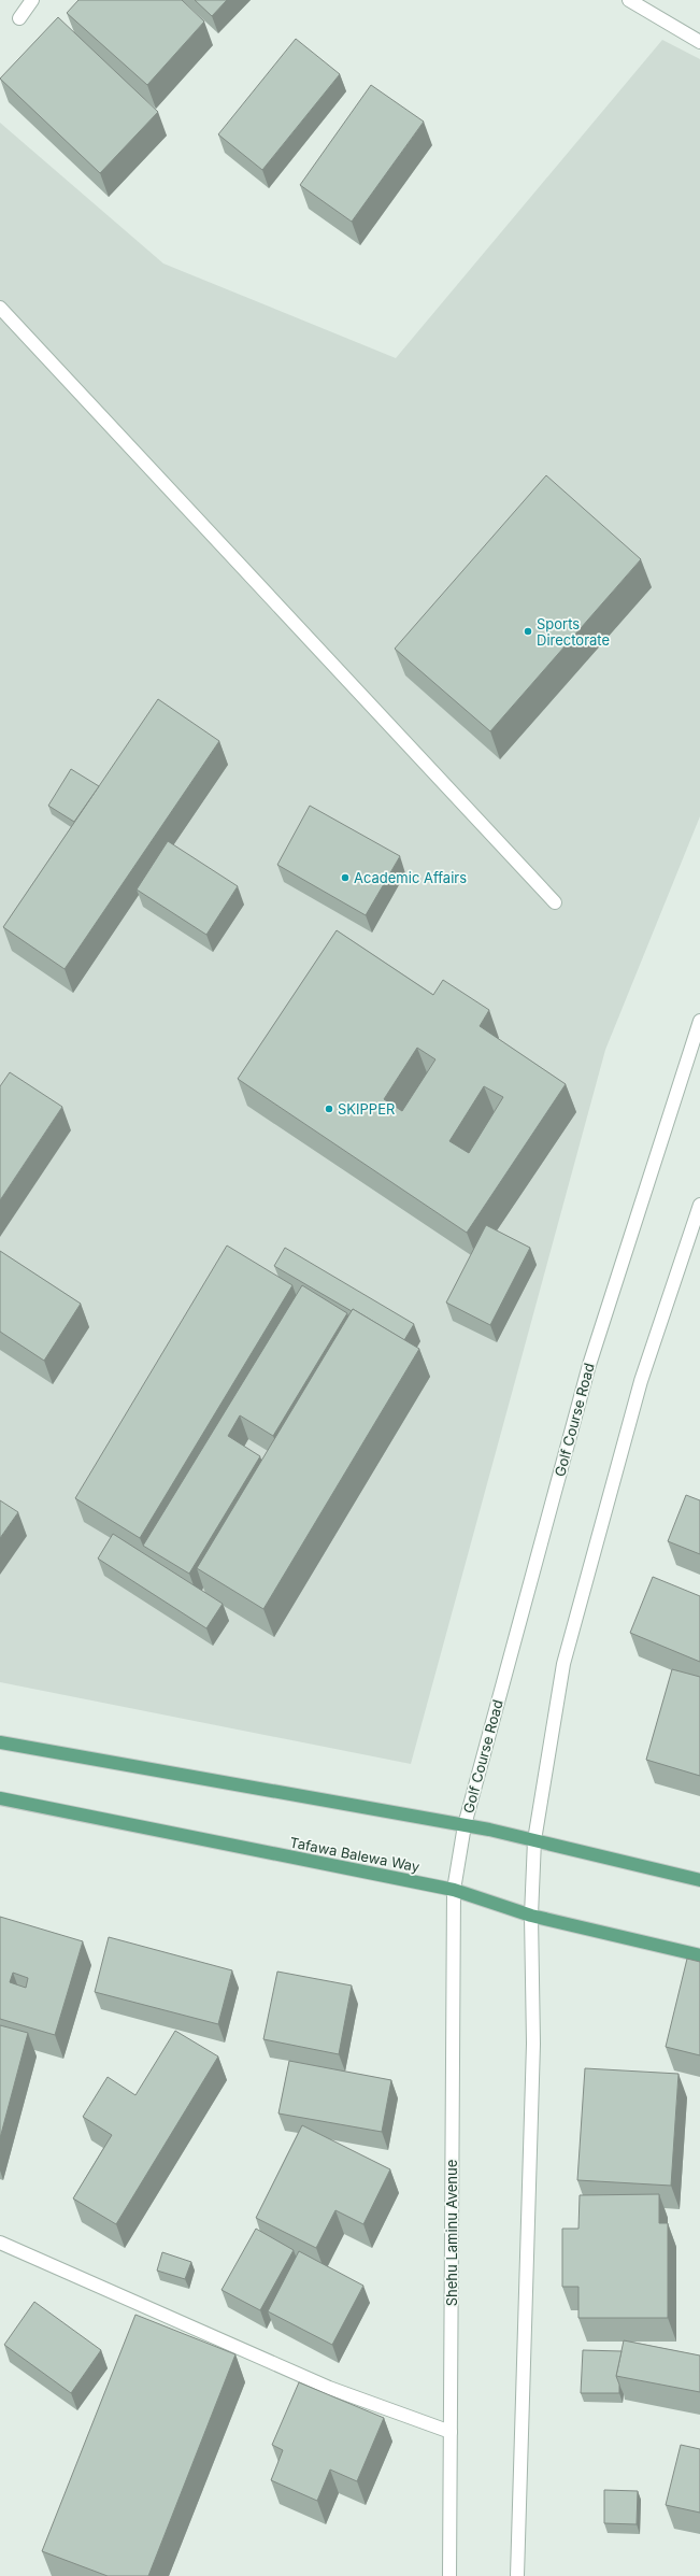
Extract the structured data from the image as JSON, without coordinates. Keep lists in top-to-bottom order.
{
  "streets": {
    "main road": ["Tafawa Balewa Way"],
    "street": ["Golf Course Road", "Shehu Laminu Avenue"]
  },
  "crossings": [
    ["Golf Course Road", "Tafawa Balewa Way"],
    ["Golf Course Road", "Shehu Laminu Avenue"],
    ["Tafawa Balewa Way", "Shehu Laminu Avenue"]
  ],
  "places": ["Sports Directorate", "Academic Affairs", "SKIPPER"]
}
